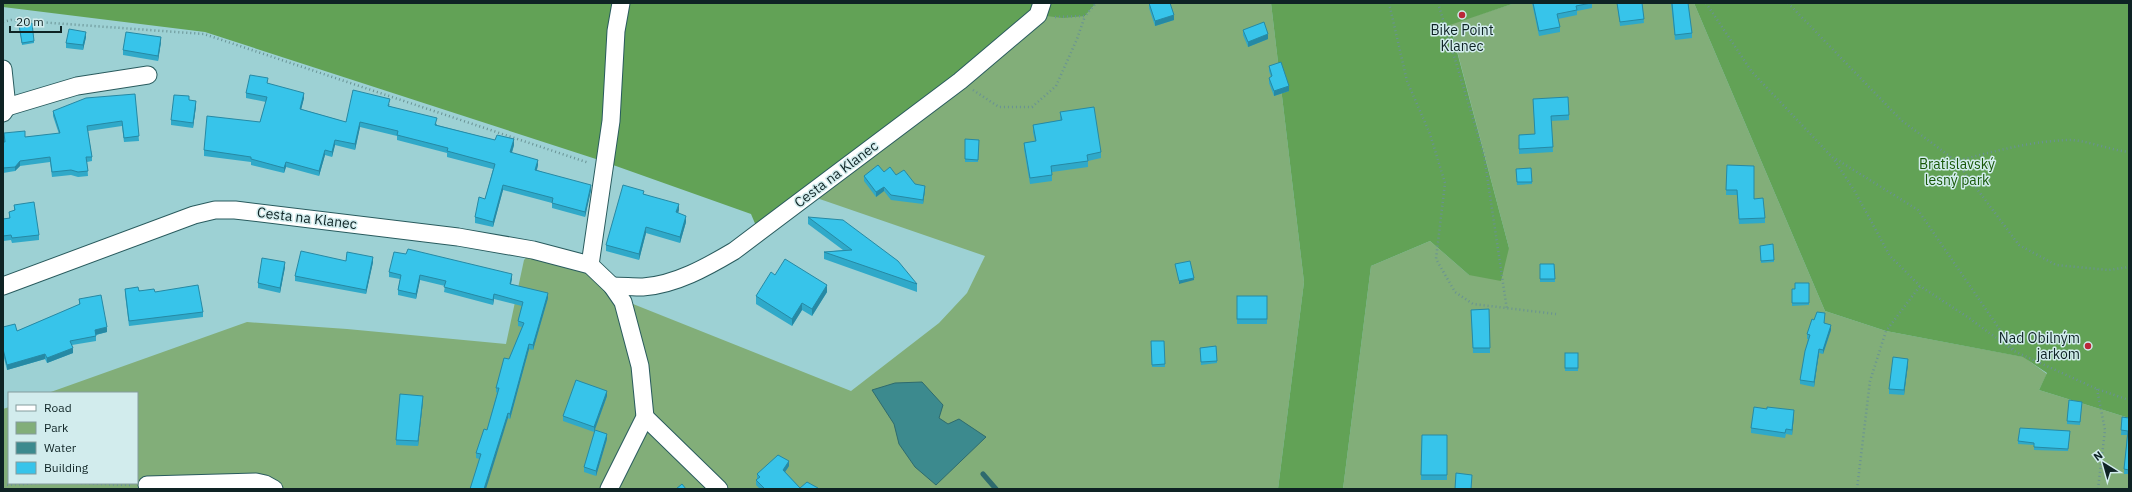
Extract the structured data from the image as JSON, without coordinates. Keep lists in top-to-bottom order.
{
  "streets": {
    "street": ["Cesta na Klanec"]
  },
  "parks": ["Bratislavský lesný park"],
  "places": ["Bike Point Klanec", "Nad Obilným jarkom"],
  "legend": [
    "Road",
    "Park",
    "Water",
    "Building"
  ],
  "scale_bar": "20 m",
  "north": "top left"
}
